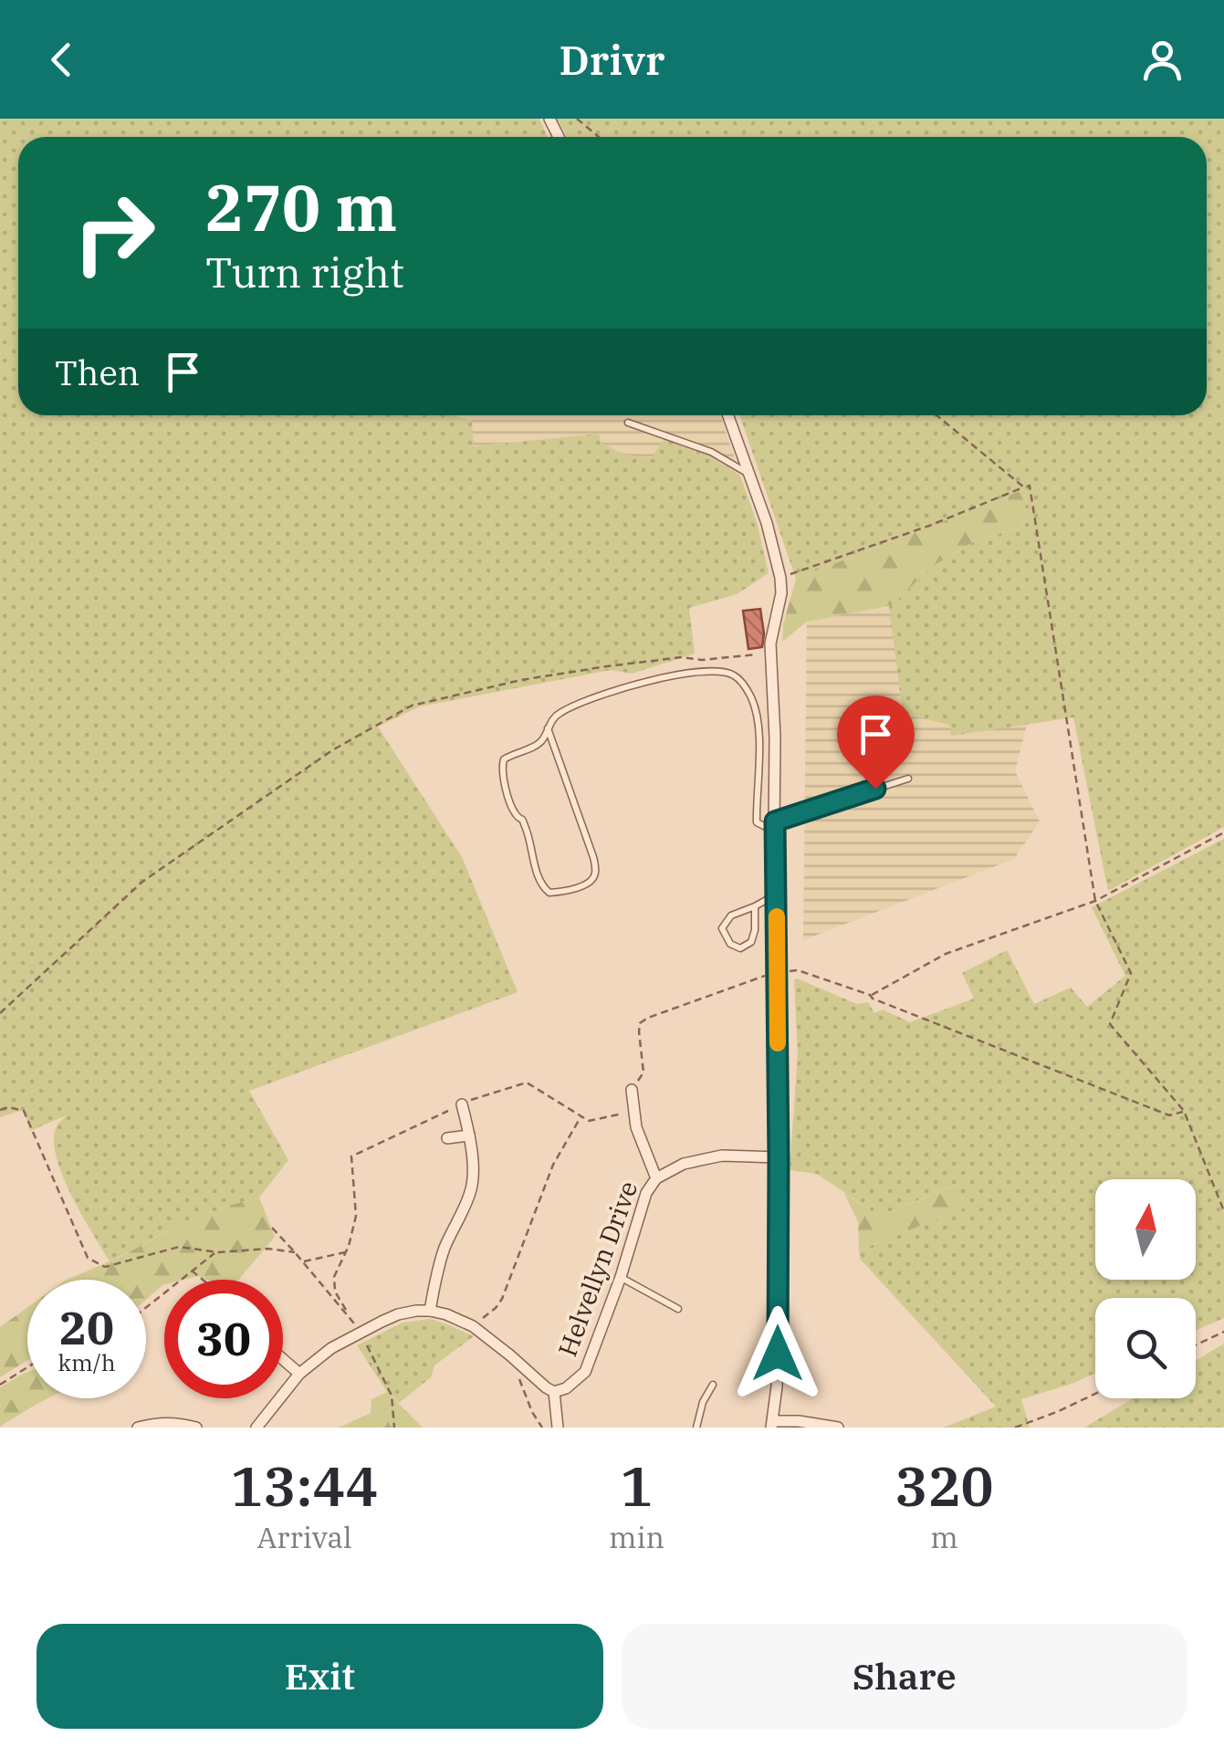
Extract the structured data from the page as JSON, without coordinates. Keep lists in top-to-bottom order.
{
  "streets": {
    "street": ["Helvellyn Drive"]
  },
  "north": "top",
  "page": {
    "header": "Drivr",
    "turn": ["270 m", "Turn right"],
    "then": "Then",
    "speed": "20 km/h",
    "limit": "30",
    "eta": [
      "13:44",
      "Arrival",
      "1",
      "min",
      "320",
      "m"
    ],
    "buttons": ["Exit", "Share"]
  }
}
